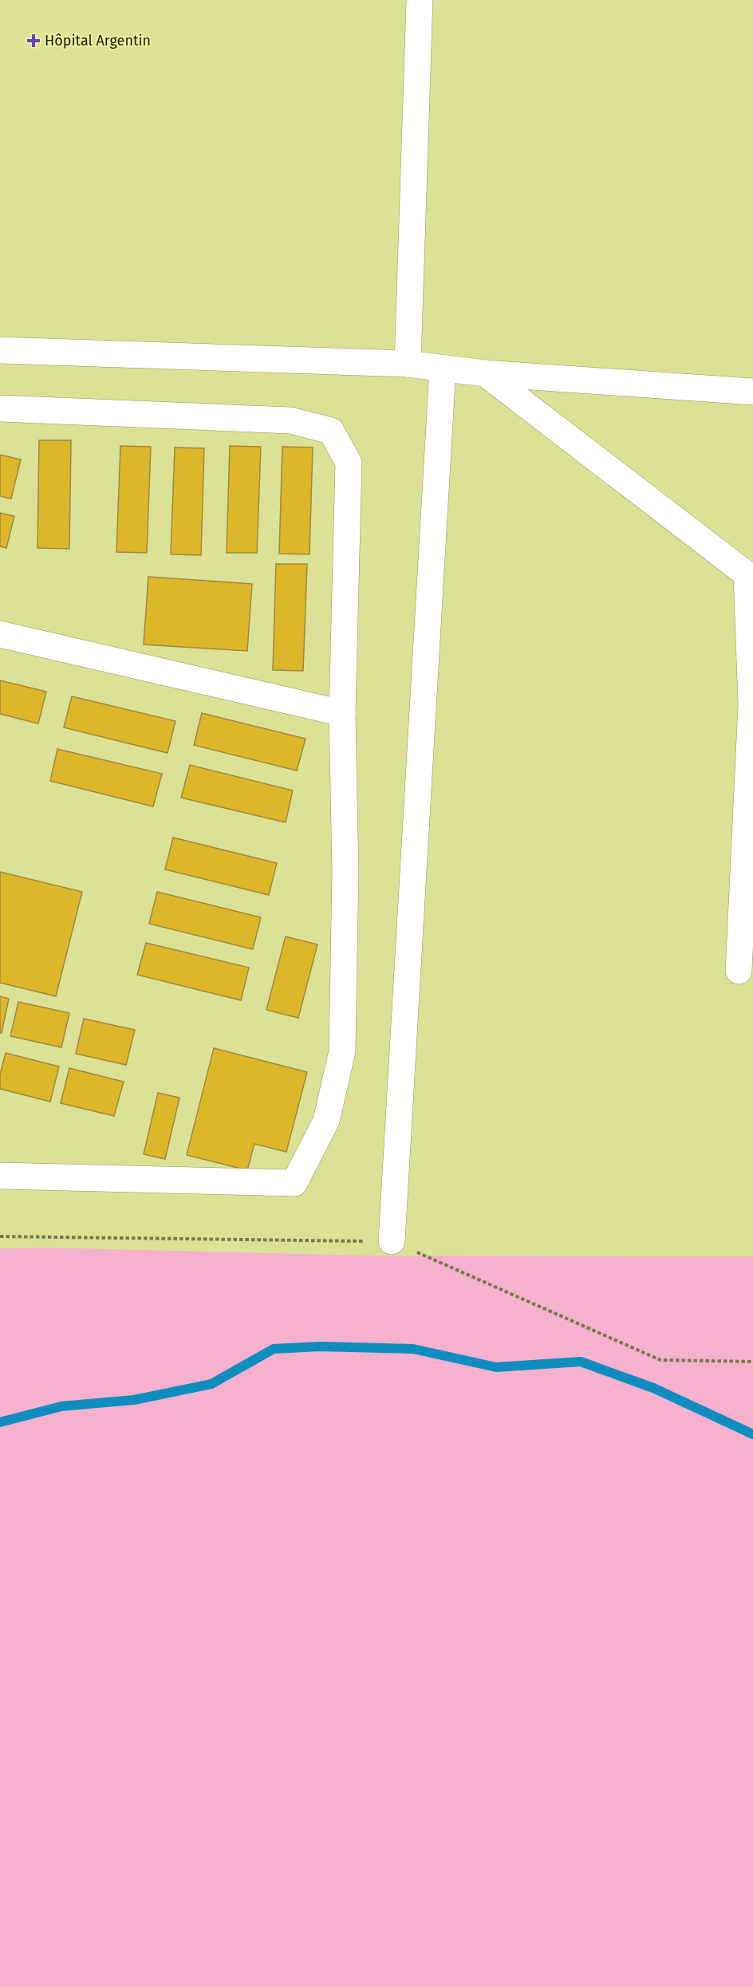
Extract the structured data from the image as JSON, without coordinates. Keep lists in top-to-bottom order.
{
  "places": {
    "health": ["Hôpital Argentin"]
  }
}
